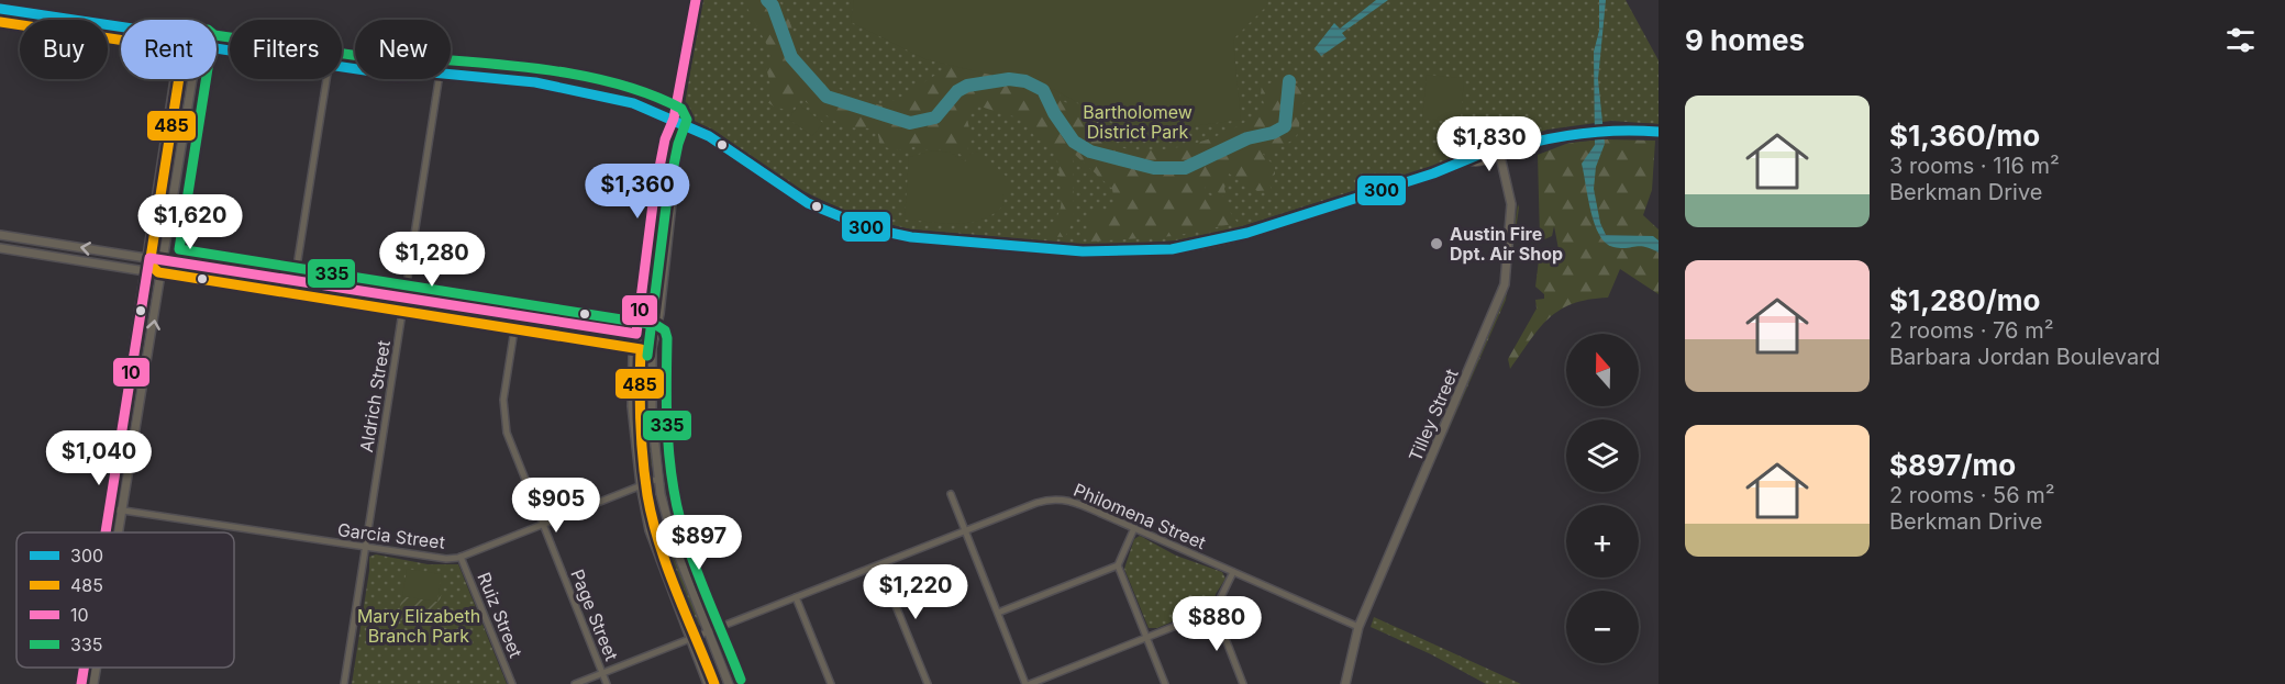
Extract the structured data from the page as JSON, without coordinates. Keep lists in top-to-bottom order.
{
  "streets": {
    "street": [
      "Aldrich Street",
      "Tilley Street",
      "Philomena Street",
      "Garcia Street",
      "Ruiz Street",
      "Page Street"
    ]
  },
  "crossings": [
    ["Aldrich Street", "Garcia Street"],
    ["Tilley Street", "Philomena Street"],
    ["Philomena Street", "Page Street"],
    ["Garcia Street", "Ruiz Street"],
    ["Garcia Street", "Page Street"]
  ],
  "parks": ["Bartholomew District Park", "Mary Elizabeth Branch Park"],
  "places": ["Austin Fire Dpt. Air Shop"],
  "lines": [
    "transit line 10",
    "transit line 300",
    "transit line 485",
    "transit line 335"
  ],
  "legend": [
    "300",
    "485",
    "10",
    "335"
  ],
  "north": "top",
  "page": {
    "heading": "9 homes",
    "chip": [
      "Buy",
      "Rent",
      "Filters",
      "New"
    ],
    "list": [
      {
        "name": "$1,360/mo",
        "note": "3 rooms · 116 m² · Berkman Drive"
      },
      {
        "name": "$1,280/mo",
        "note": "2 rooms · 76 m² · Barbara Jordan Boulevard"
      },
      {
        "name": "$897/mo",
        "note": "2 rooms · 56 m² · Berkman Drive"
      }
    ],
    "price": [
      "$1,830",
      "$1,360",
      "$1,620",
      "$1,280",
      "$1,040",
      "$905",
      "$897",
      "$1,220",
      "$880"
    ],
    "map_buttons": ["+", "−"]
  }
}
